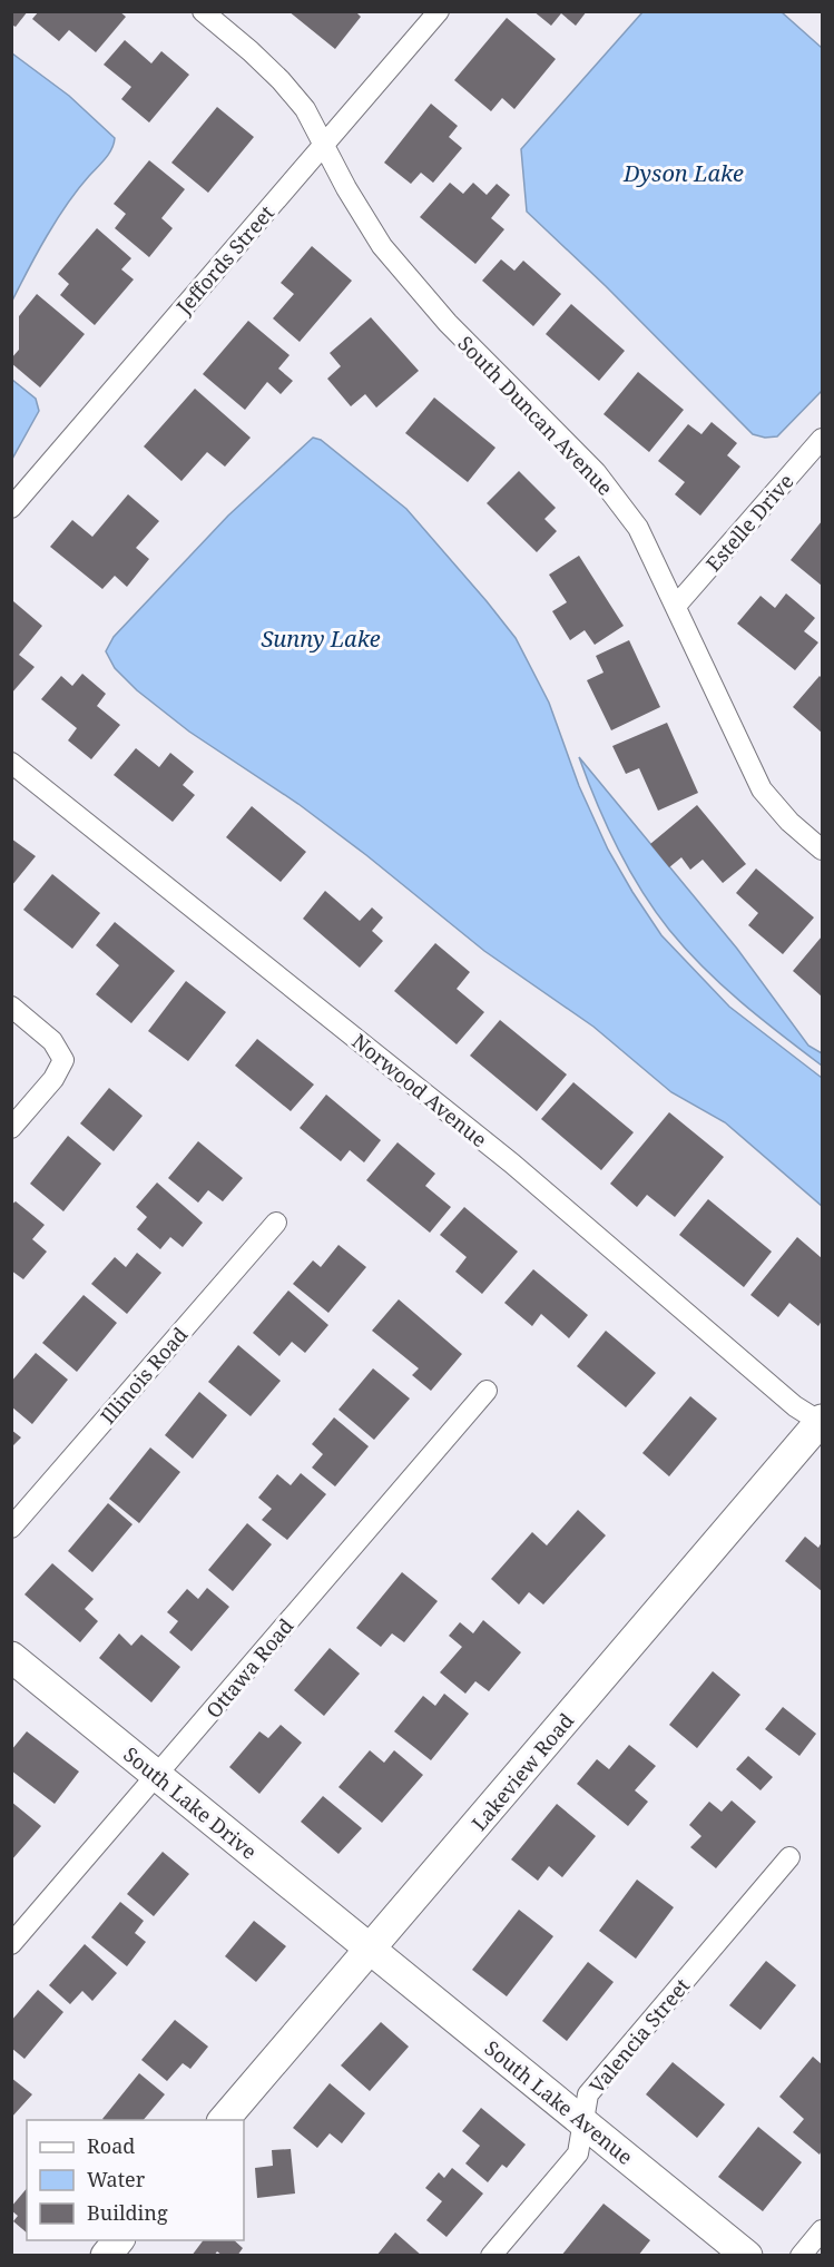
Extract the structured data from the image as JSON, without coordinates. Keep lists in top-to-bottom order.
{
  "streets": {
    "street": [
      "Jeffords Street",
      "South Duncan Avenue",
      "Estelle Drive",
      "Norwood Avenue",
      "Illinois Road",
      "Ottawa Road",
      "Lakeview Road",
      "South Lake Drive",
      "Valencia Street",
      "South Lake Avenue"
    ]
  },
  "crossings": [
    ["Jeffords Street", "South Duncan Avenue"],
    ["South Duncan Avenue", "Estelle Drive"],
    ["Norwood Avenue", "Lakeview Road"],
    ["Ottawa Road", "South Lake Drive"],
    ["Lakeview Road", "South Lake Drive"],
    ["Lakeview Road", "South Lake Avenue"],
    ["South Lake Drive", "South Lake Avenue"],
    ["Valencia Street", "South Lake Avenue"]
  ],
  "water": ["Dyson Lake", "Sunny Lake"],
  "legend": ["Road", "Water", "Building"]
}
